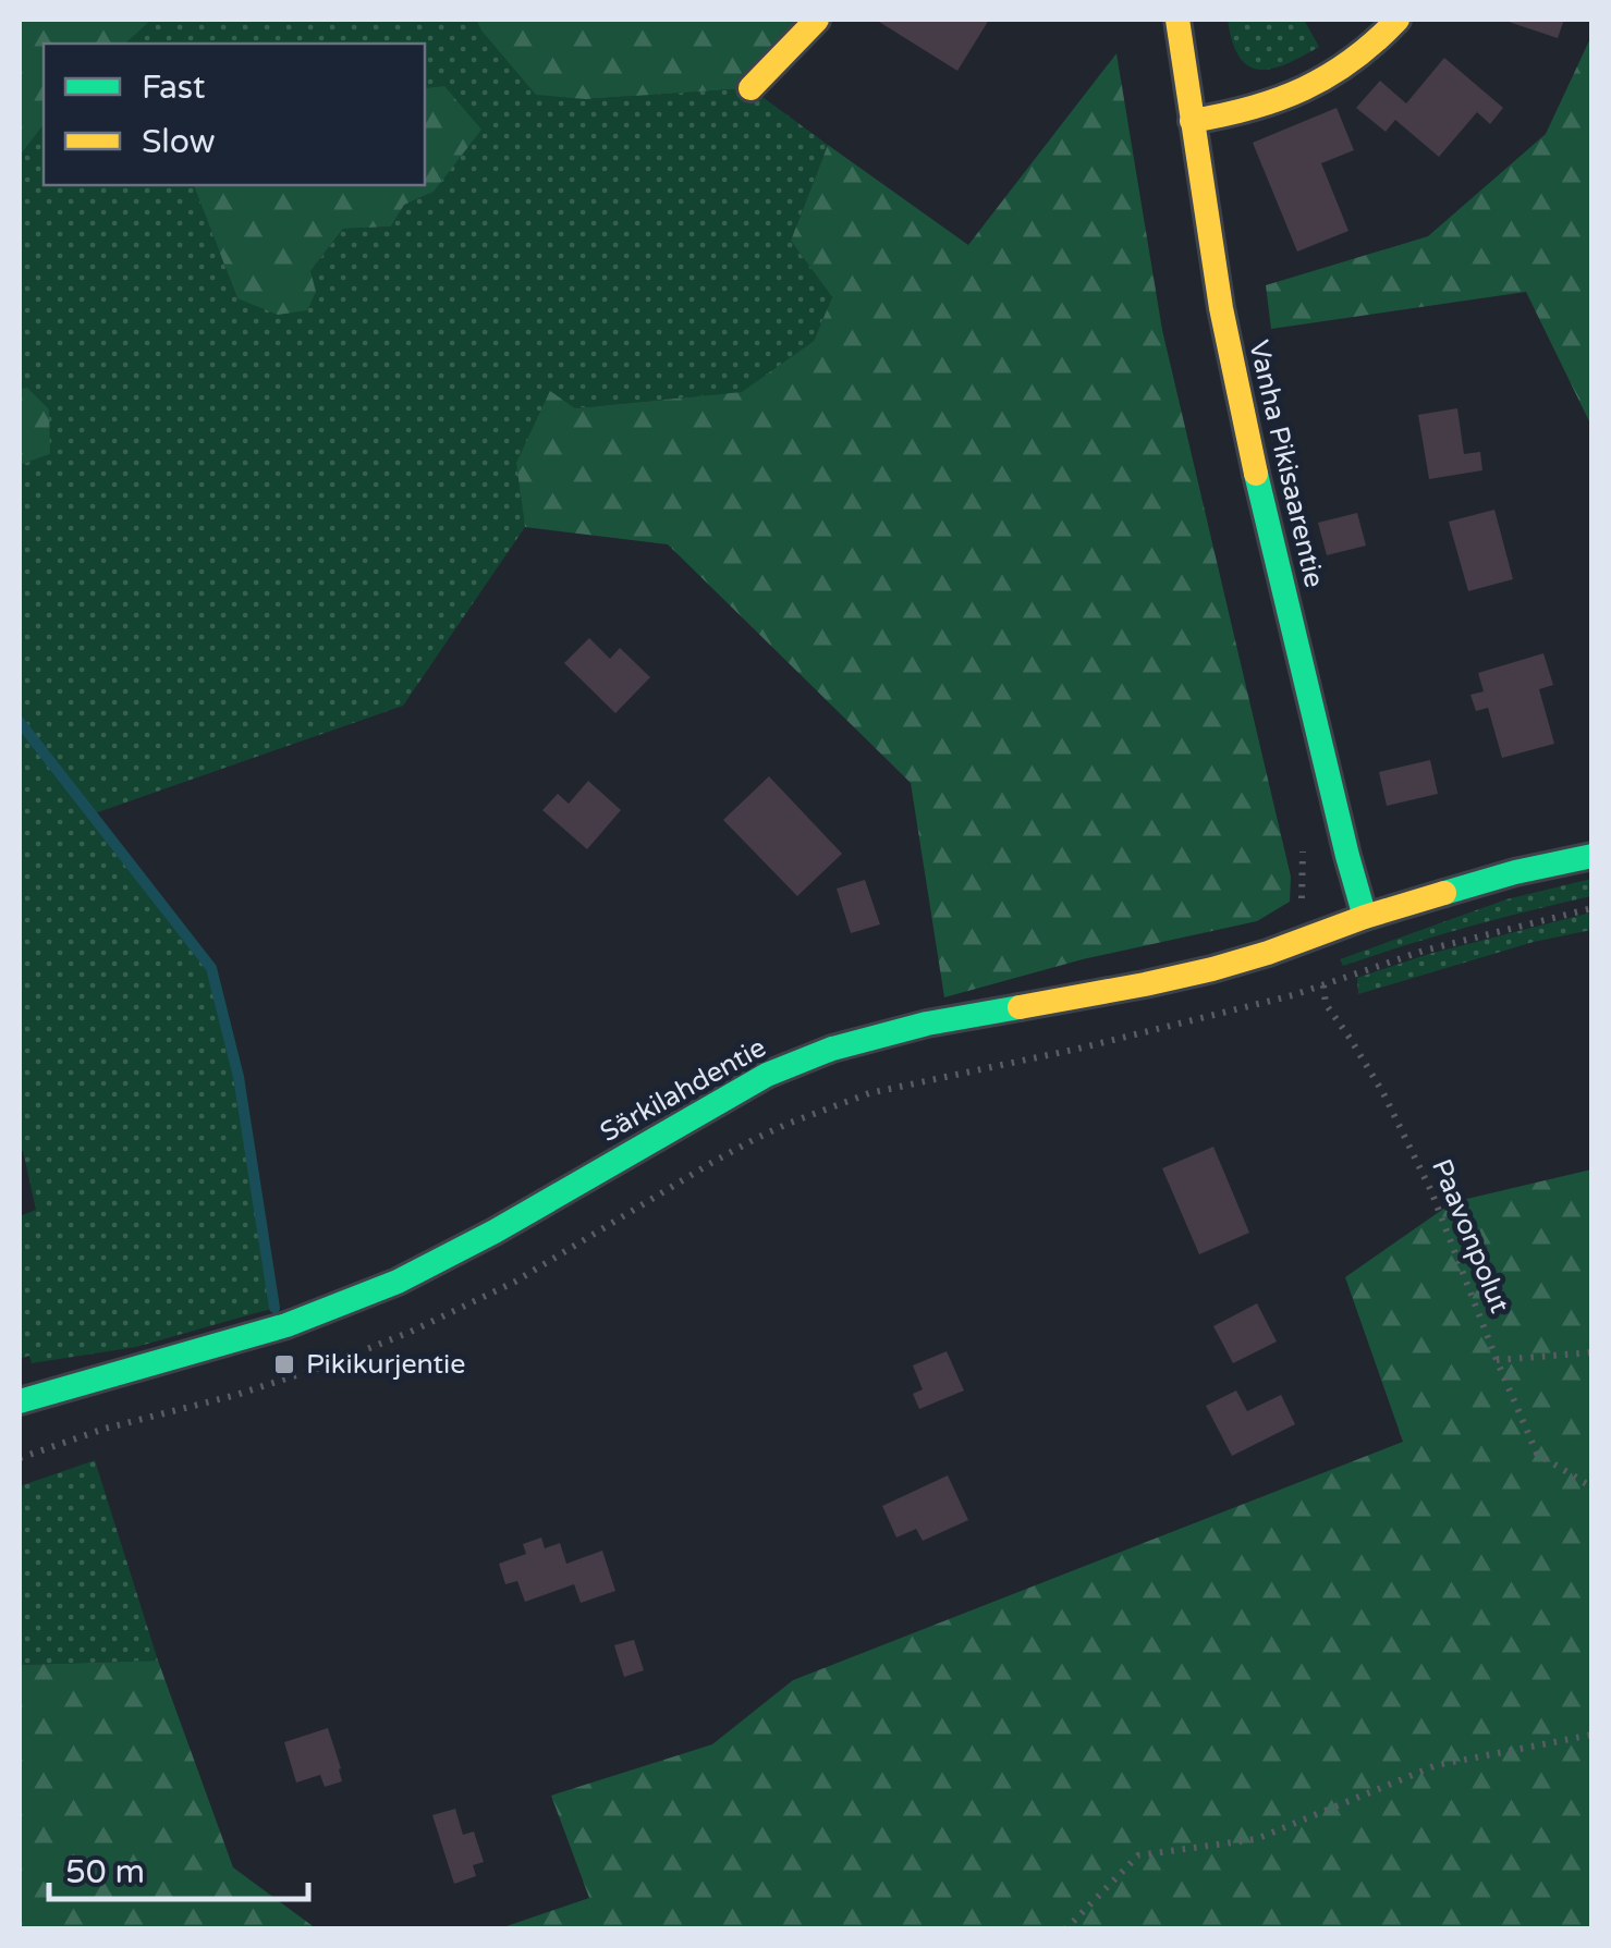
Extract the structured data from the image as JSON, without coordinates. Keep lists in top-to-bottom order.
{
  "streets": {
    "street": ["Vanha Pikisaarentie", "Särkilahdentie"],
    "path": ["Paavonpolut"]
  },
  "crossings": [
    ["Vanha Pikisaarentie", "Särkilahdentie"]
  ],
  "places": {
    "transit": ["Pikikurjentie"]
  },
  "legend": ["Fast", "Slow"],
  "scale_bar": "50 m"
}
